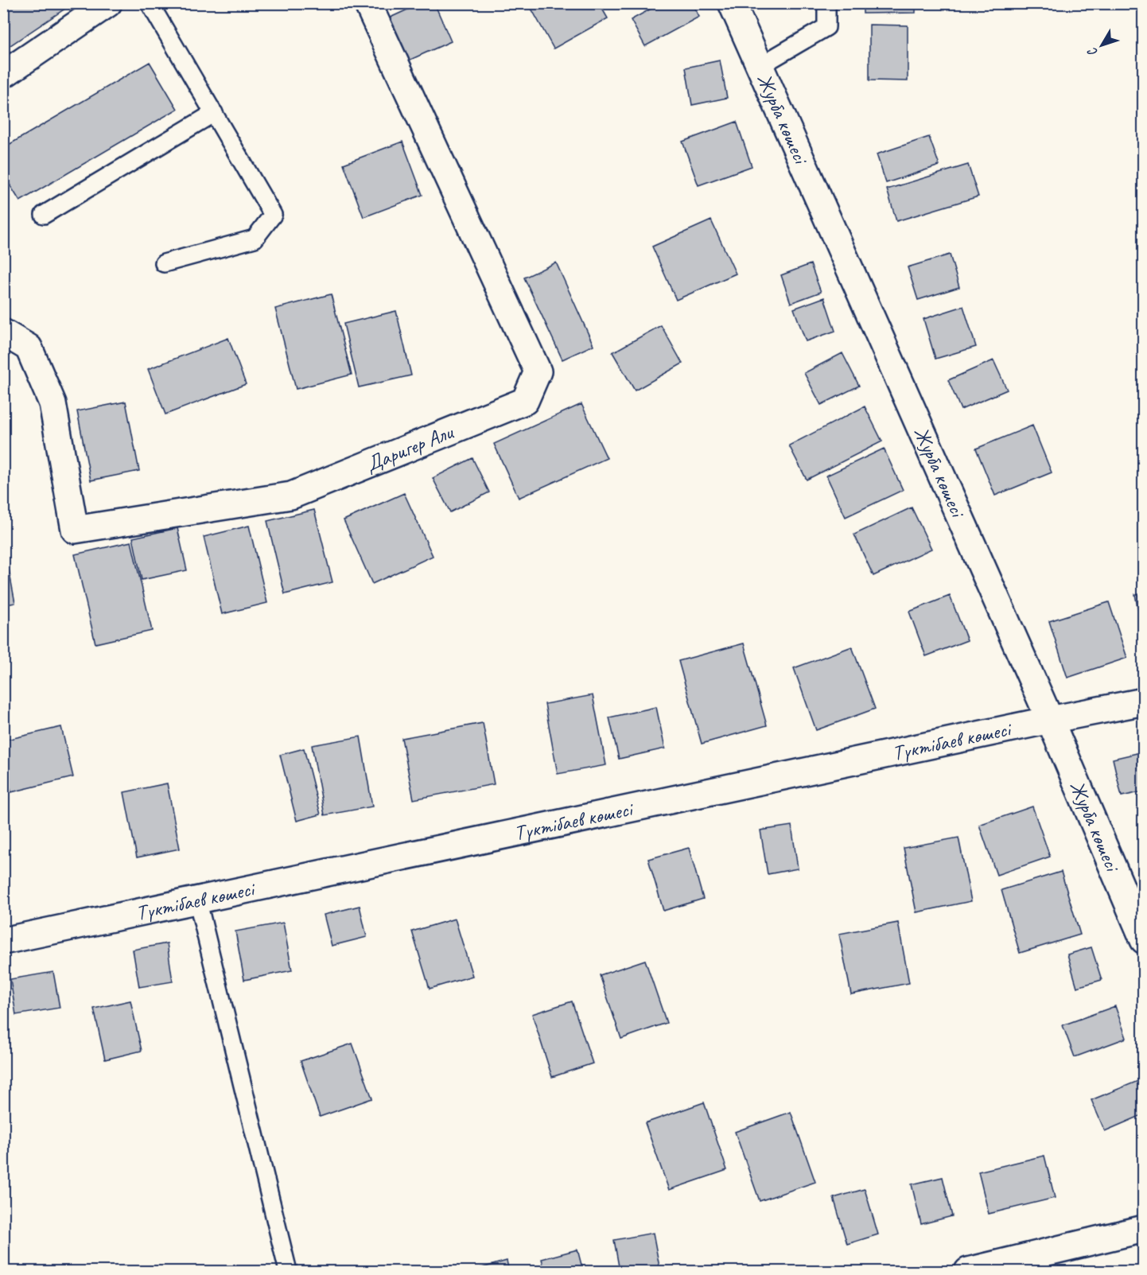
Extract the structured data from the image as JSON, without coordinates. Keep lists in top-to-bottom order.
{
  "streets": {
    "street": ["Журба көшесі", "Даригер Али", "Түктібаев көшесі"]
  },
  "crossings": [
    ["Журба көшесі", "Түктібаев көшесі"]
  ],
  "north": "bottom left"
}
